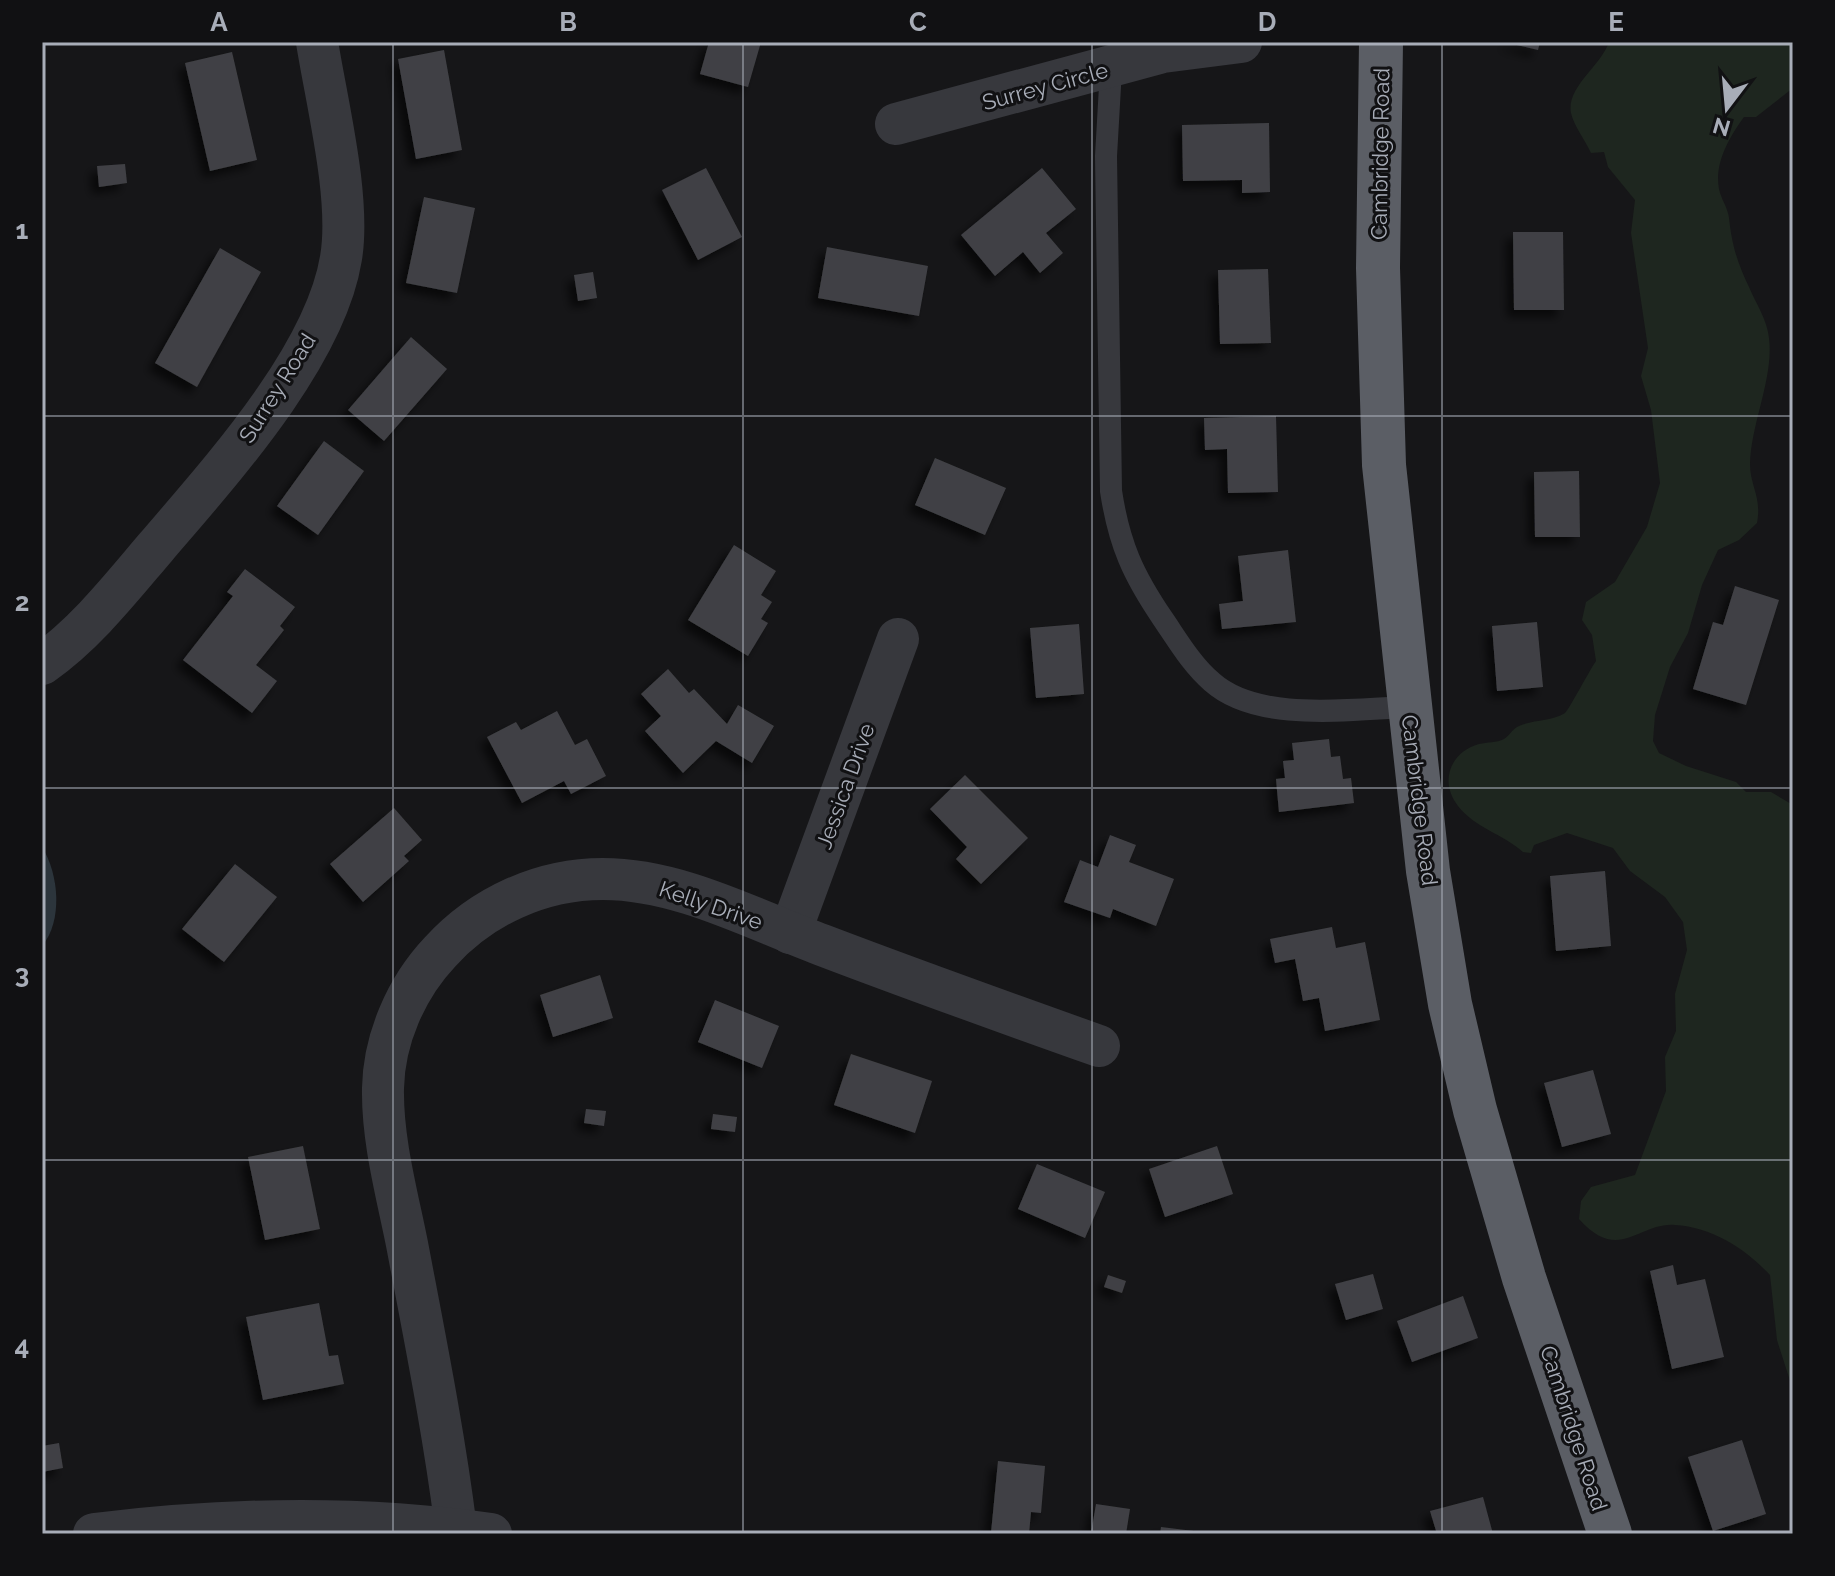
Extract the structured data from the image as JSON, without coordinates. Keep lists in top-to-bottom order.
{
  "streets": {
    "highway": ["Cambridge Road"],
    "street": [
      "Surrey Circle",
      "Surrey Road",
      "Jessica Drive",
      "Kelly Drive"
    ]
  },
  "crossings": [
    ["Jessica Drive", "Kelly Drive"]
  ],
  "north": "bottom",
  "grid": {
    "columns": [
      "A",
      "B",
      "C",
      "D",
      "E"
    ],
    "rows": [
      "1",
      "2",
      "3",
      "4"
    ]
  }
}
